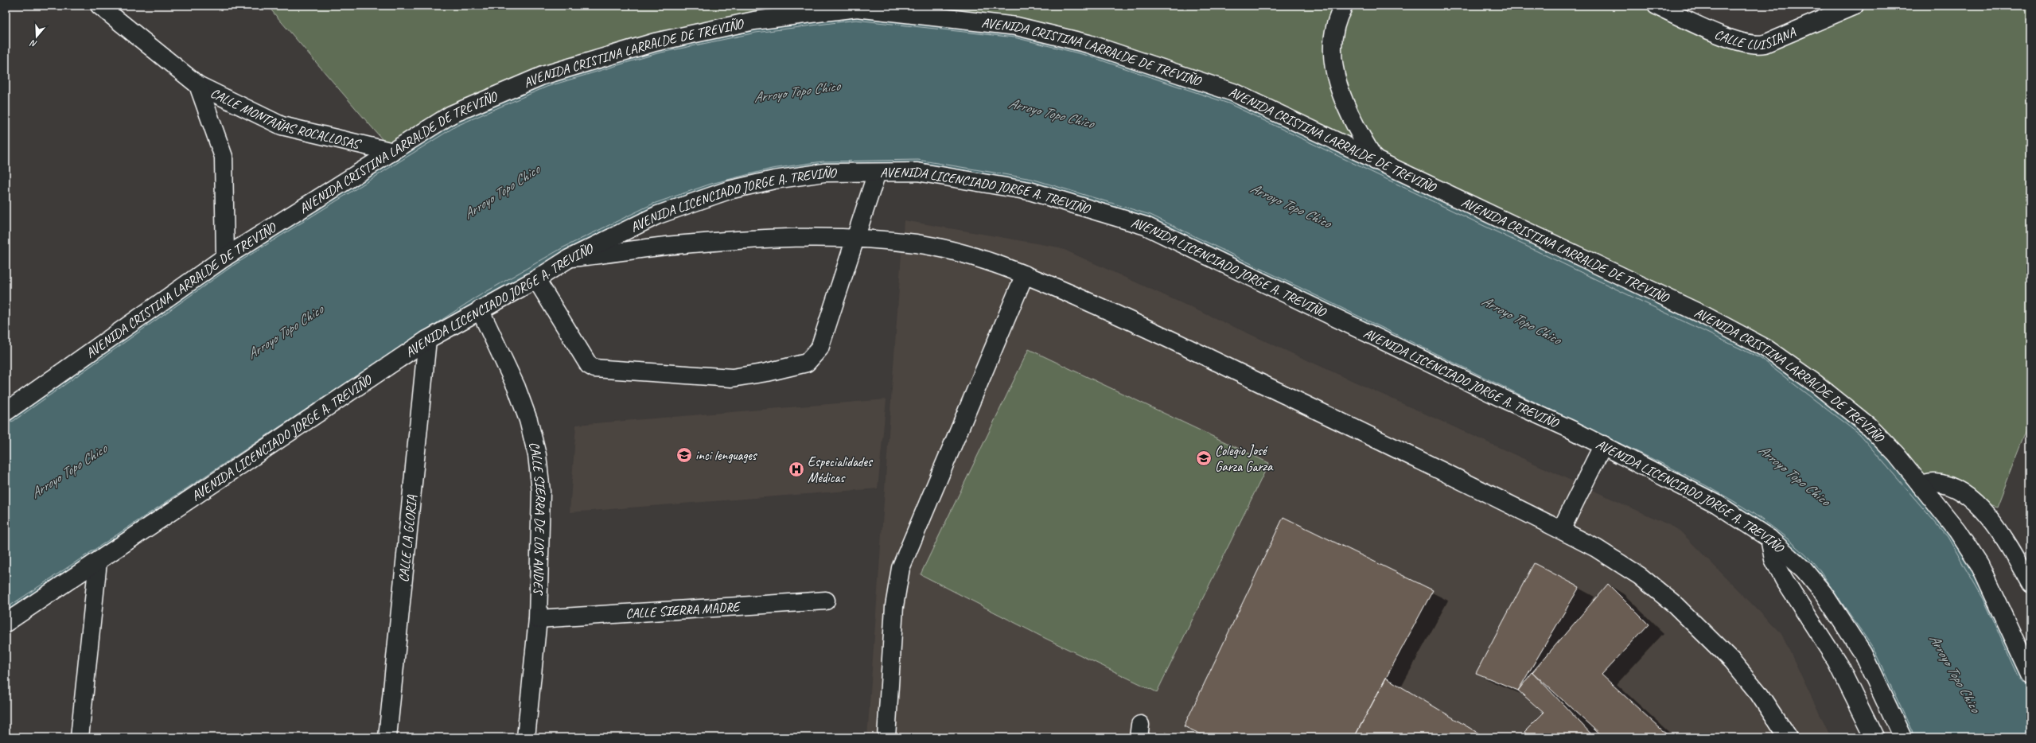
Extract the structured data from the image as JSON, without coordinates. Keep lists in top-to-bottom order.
{
  "streets": {
    "main road": [
      "CALLE LUISIANA",
      "AVENIDA CRISTINA LARRALDE DE TREVIÑO",
      "CALLE MONTAÑAS ROCALLOSAS",
      "AVENIDA LICENCIADO JORGE A. TREVIÑO",
      "CALLE SIERRA DE LOS ANDES",
      "CALLE LA GLORIA",
      "CALLE SIERRA MADRE"
    ]
  },
  "crossings": [
    ["AVENIDA CRISTINA LARRALDE DE TREVIÑO", "CALLE MONTAÑAS ROCALLOSAS"],
    ["AVENIDA LICENCIADO JORGE A. TREVIÑO", "CALLE SIERRA DE LOS ANDES"],
    ["AVENIDA LICENCIADO JORGE A. TREVIÑO", "CALLE LA GLORIA"],
    ["CALLE SIERRA DE LOS ANDES", "CALLE SIERRA MADRE"]
  ],
  "water": ["Arroyo Topo Chico"],
  "places": {
    "school or university": ["inci lenguages", "Colegio José Garza Garza"],
    "hospital": ["Especialidades Médicas"]
  },
  "north": "bottom"
}
